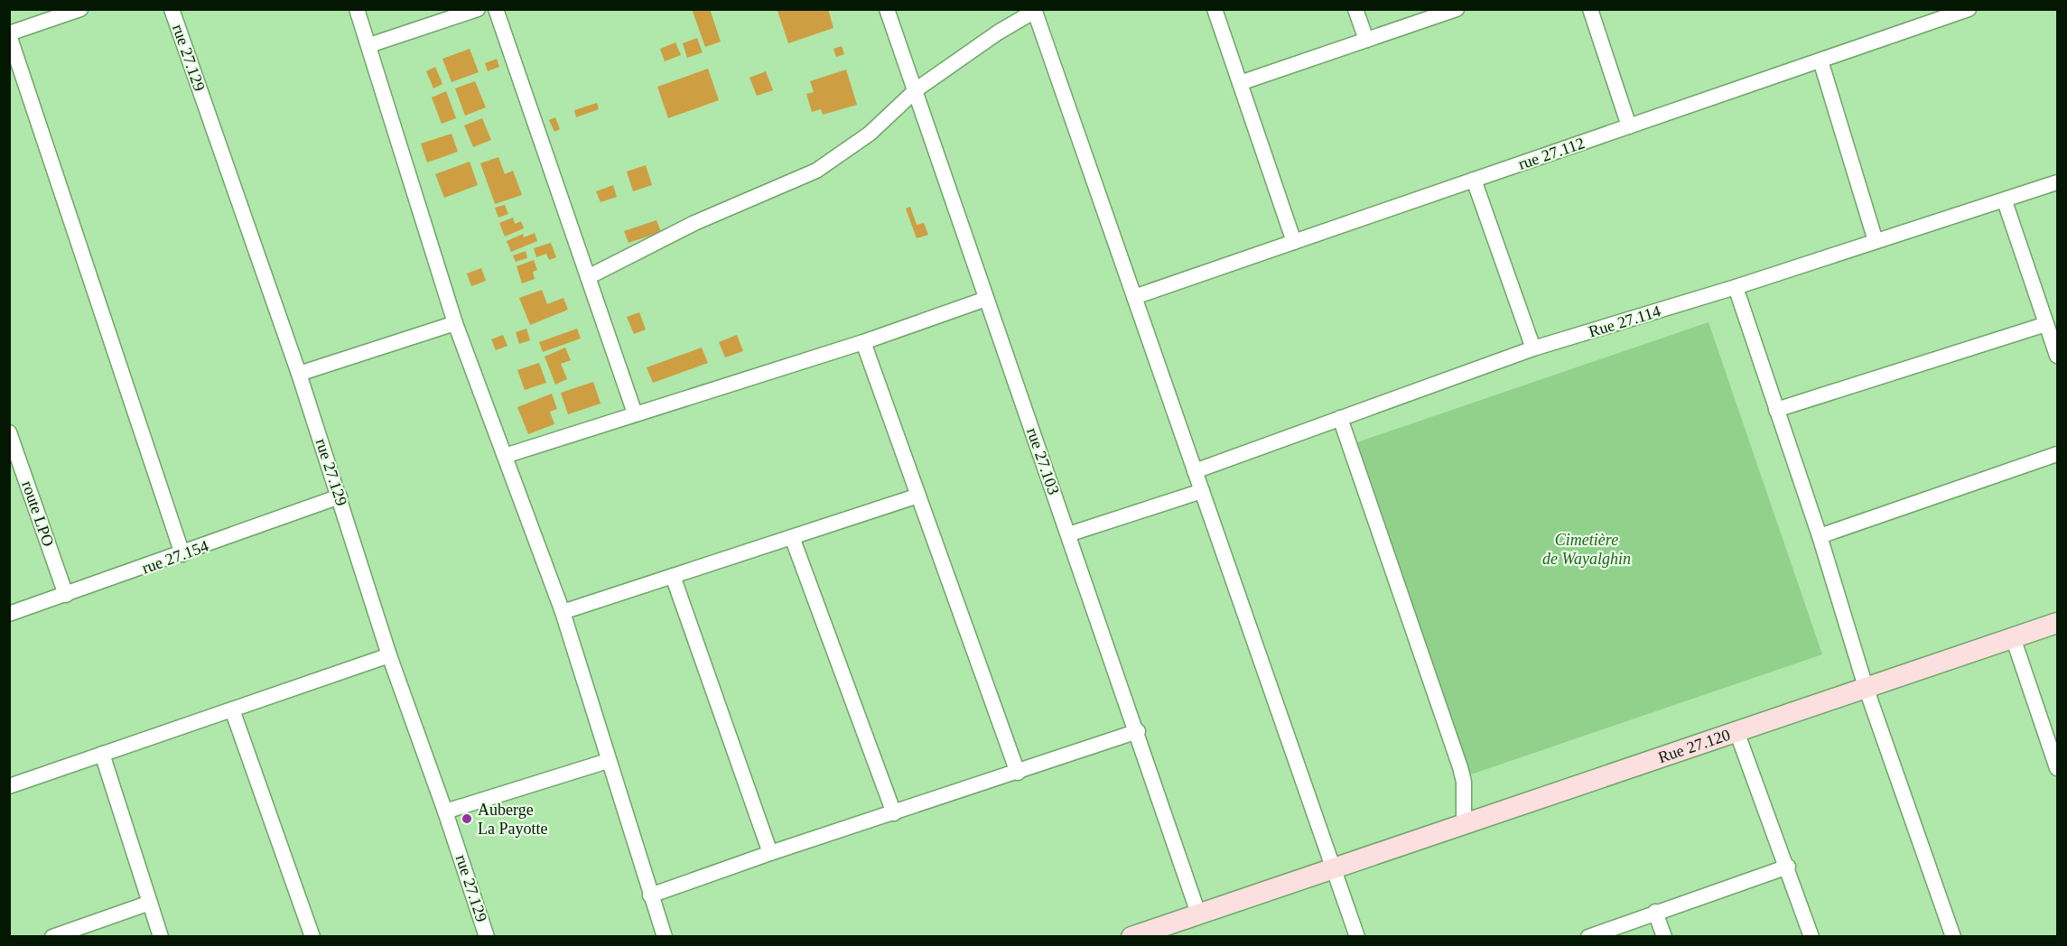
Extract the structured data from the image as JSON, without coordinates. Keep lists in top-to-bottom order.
{
  "streets": {
    "street": [
      "rue 27.129",
      "rue 27.112",
      "Rue 27.114",
      "rue 27.103",
      "route LPO",
      "rue 27.154",
      "Rue 27.120"
    ]
  },
  "crossings": [
    ["rue 27.129", "rue 27.154"],
    ["rue 27.103", "Rue 27.120"],
    ["route LPO", "rue 27.154"]
  ],
  "parks": ["Cimetière de Wayalghin"],
  "places": ["Auberge La Payotte"]
}
